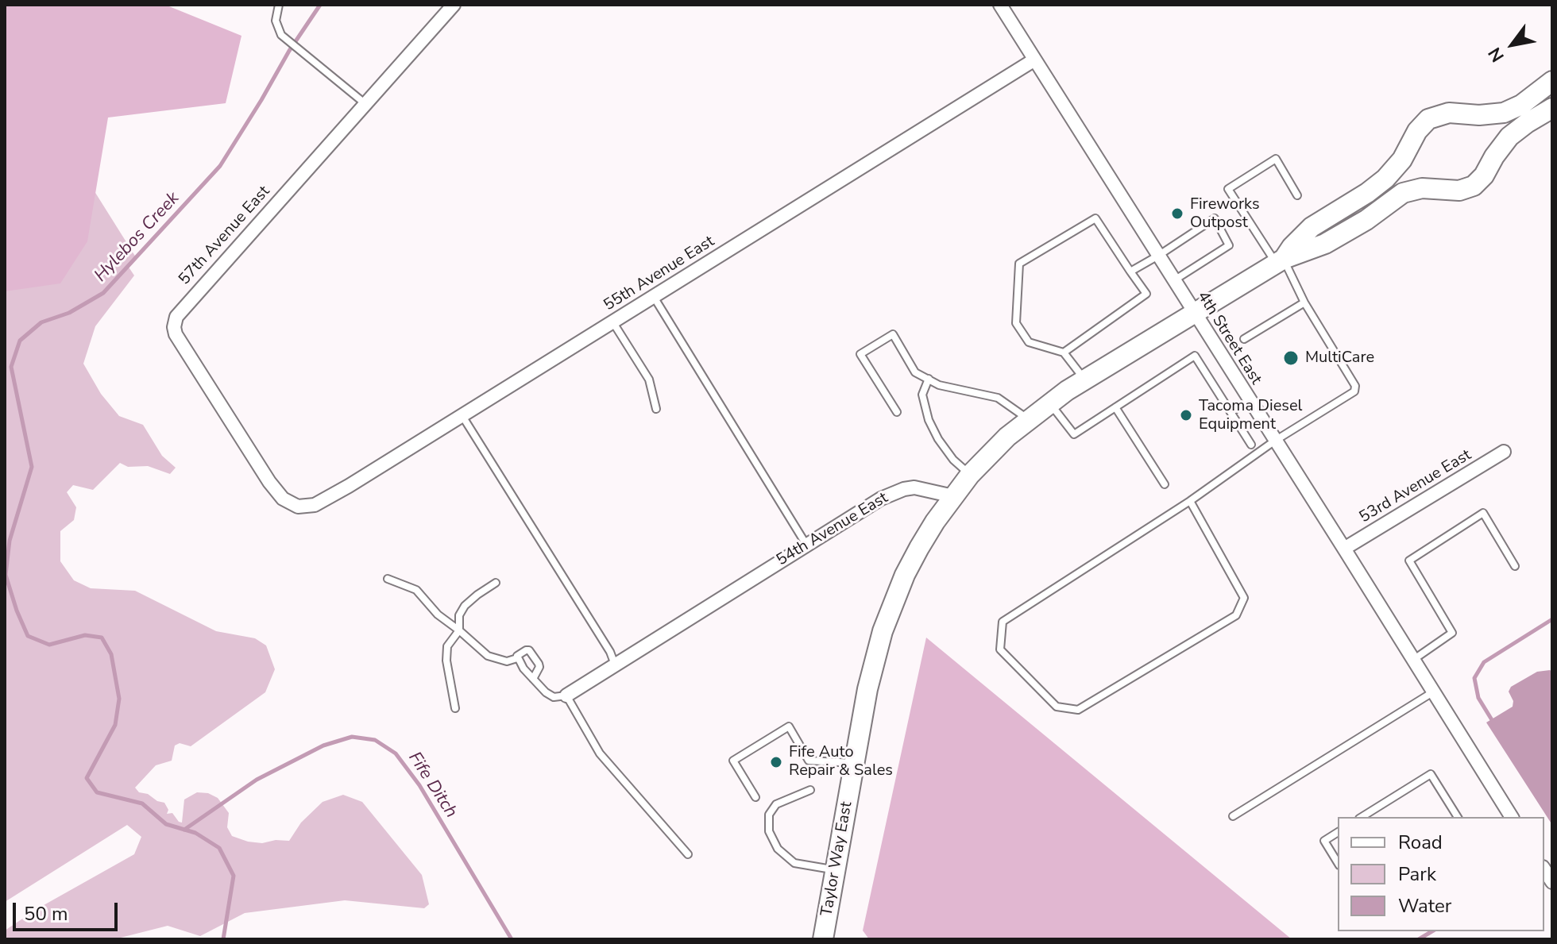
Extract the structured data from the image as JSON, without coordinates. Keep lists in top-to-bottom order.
{
  "streets": {
    "main road": ["Taylor Way East"],
    "street": [
      "57th Avenue East",
      "55th Avenue East",
      "4th Street East",
      "53rd Avenue East",
      "54th Avenue East"
    ]
  },
  "crossings": [
    ["57th Avenue East", "55th Avenue East"],
    ["55th Avenue East", "4th Street East"],
    ["4th Street East", "53rd Avenue East"],
    ["54th Avenue East", "Taylor Way East"]
  ],
  "water": ["Hylebos Creek", "Fife Ditch"],
  "places": [
    "Fireworks Outpost",
    "MultiCare",
    "Tacoma Diesel Equipment",
    "Fife Auto Repair & Sales"
  ],
  "legend": ["Road", "Park", "Water"],
  "scale_bar": "50 m",
  "north": "bottom left"
}
